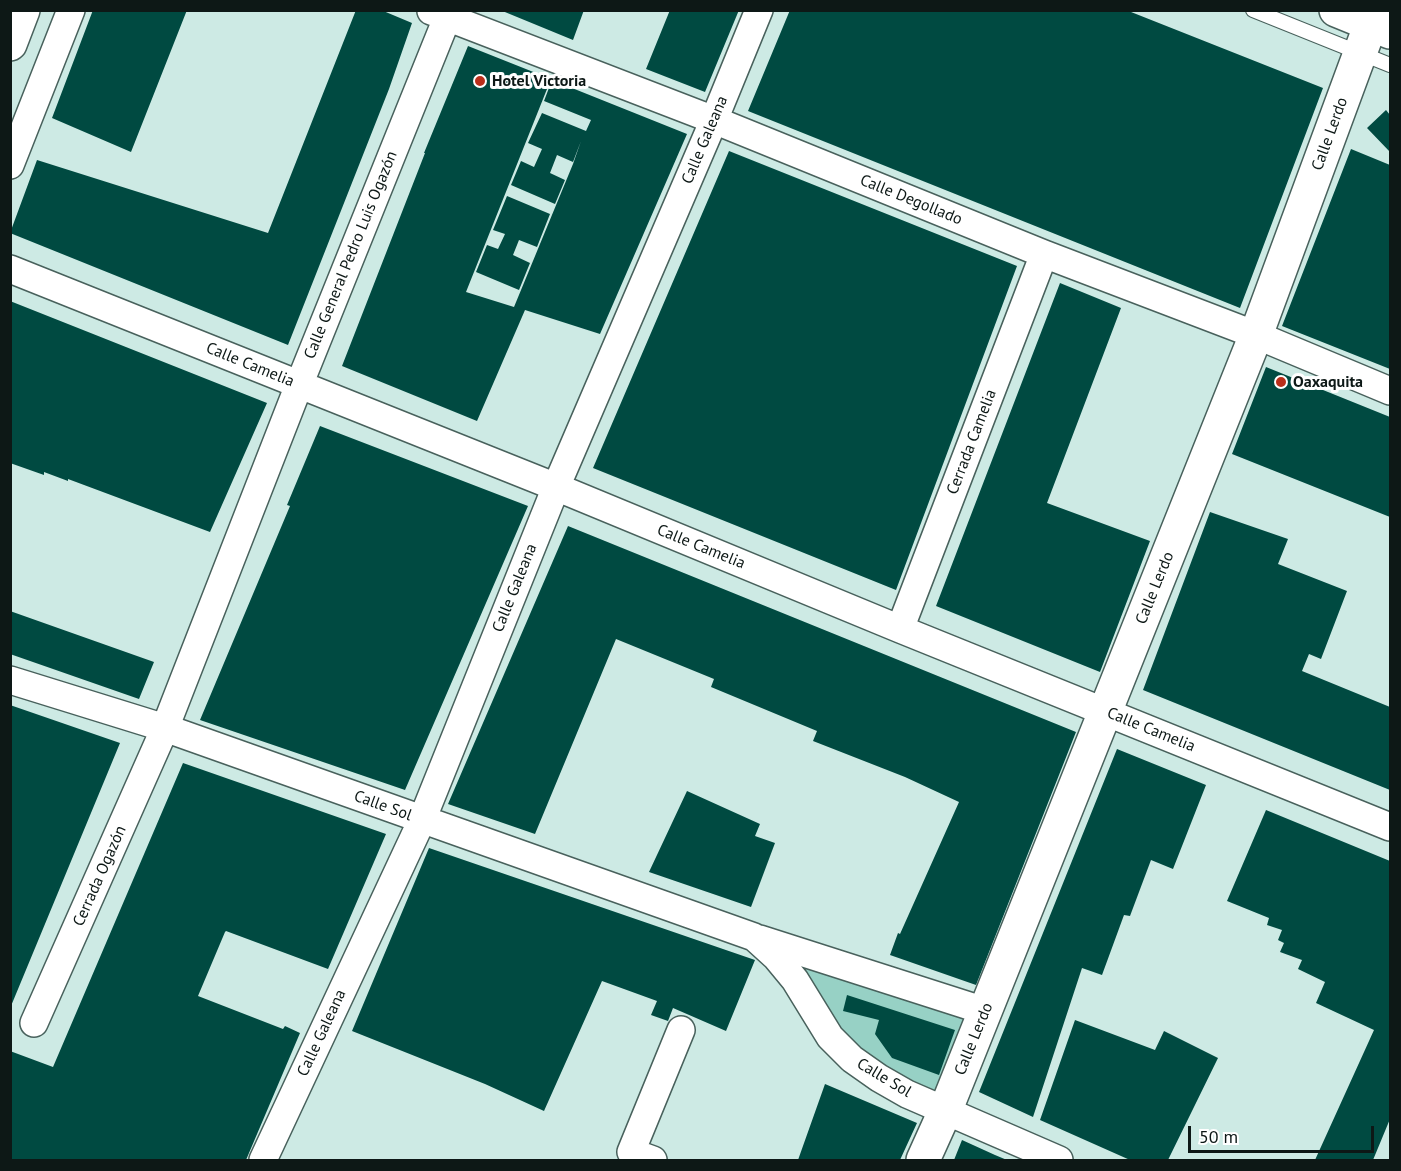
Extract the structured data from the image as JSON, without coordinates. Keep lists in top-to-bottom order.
{
  "streets": {
    "street": [
      "Calle Lerdo",
      "Calle Galeana",
      "Calle Degollado",
      "Calle General Pedro Luis Ogazón",
      "Calle Camelia",
      "Cerrada Camelia",
      "Calle Sol",
      "Cerrada Ogazón"
    ]
  },
  "crossings": [
    ["Calle Lerdo", "Calle Degollado"],
    ["Calle Lerdo", "Calle Camelia"],
    ["Calle Lerdo", "Calle Sol"],
    ["Calle Galeana", "Calle Degollado"],
    ["Calle Galeana", "Calle Camelia"],
    ["Calle Galeana", "Calle Sol"],
    ["Calle Degollado", "Calle General Pedro Luis Ogazón"],
    ["Calle Degollado", "Cerrada Camelia"],
    ["Calle General Pedro Luis Ogazón", "Calle Camelia"],
    ["Calle General Pedro Luis Ogazón", "Calle Sol"],
    ["Calle General Pedro Luis Ogazón", "Cerrada Ogazón"],
    ["Calle Camelia", "Cerrada Camelia"],
    ["Calle Sol", "Cerrada Ogazón"]
  ],
  "places": ["Hotel Victoria", "Oaxaquita"],
  "scale_bar": "50 m"
}
